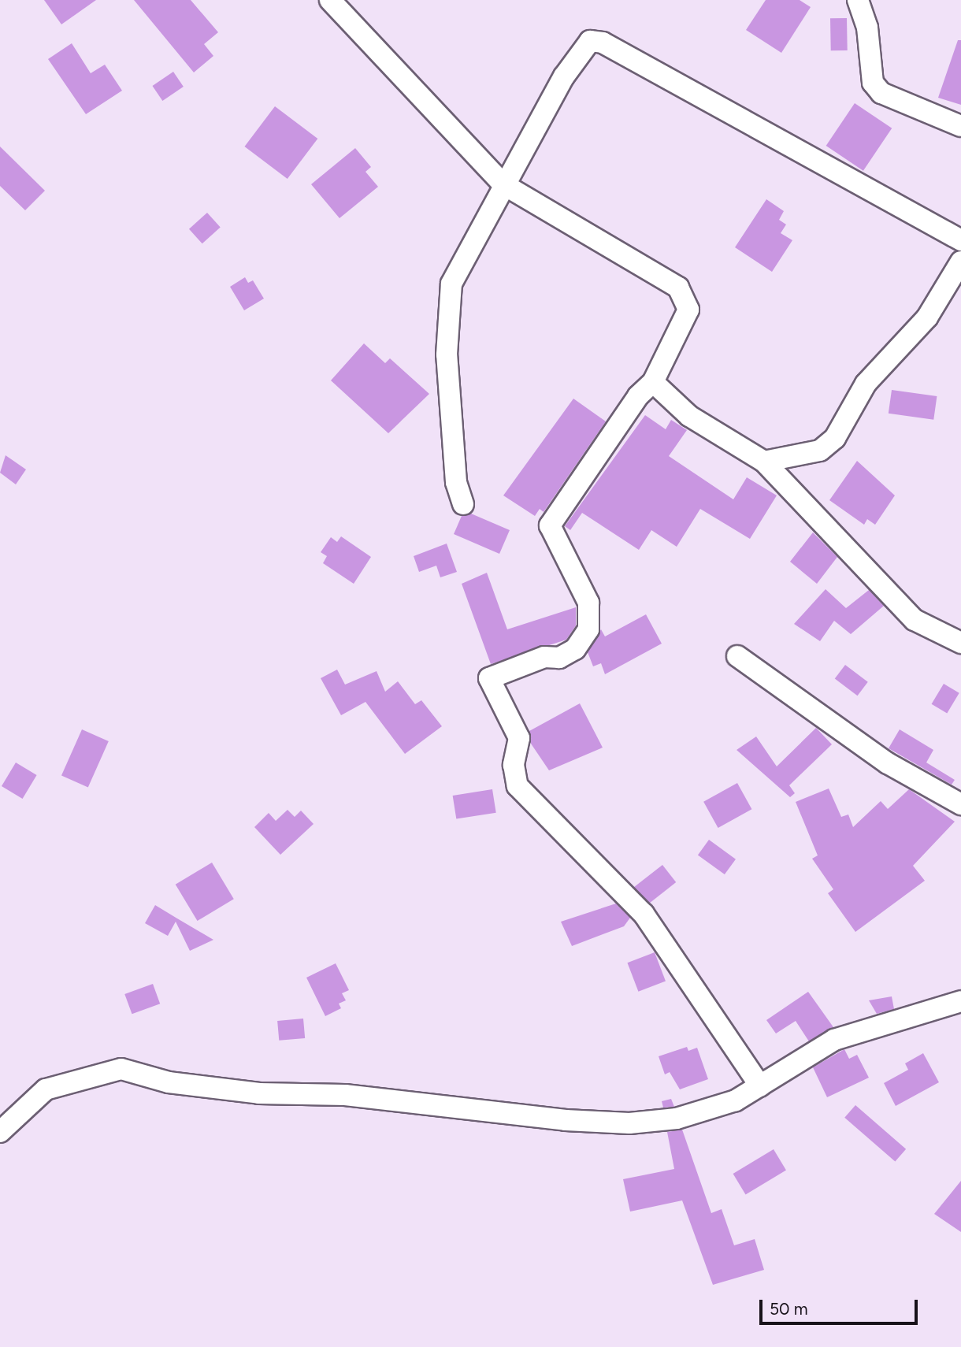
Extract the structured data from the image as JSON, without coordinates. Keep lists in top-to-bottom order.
{
  "scale_bar": "50 m"
}
